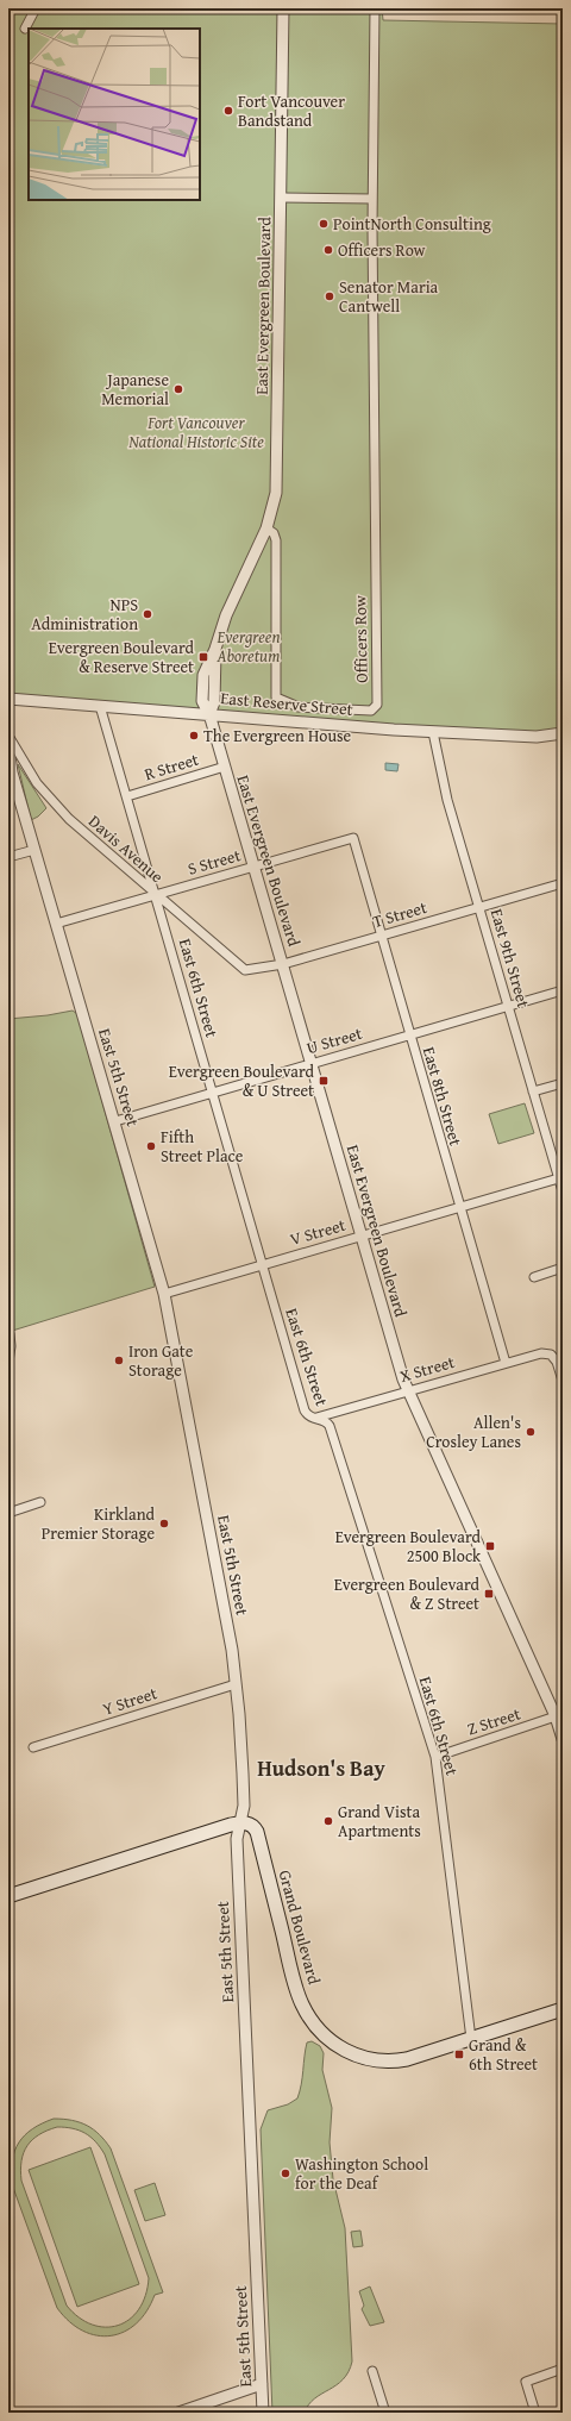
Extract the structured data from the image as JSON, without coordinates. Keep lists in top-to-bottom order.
{
  "streets": {
    "main road": ["Grand Boulevard"],
    "street": [
      "East Evergreen Boulevard",
      "Officers Row",
      "East Reserve Street",
      "R Street",
      "Davis Avenue",
      "S Street",
      "T Street",
      "East 9th Street",
      "East 6th Street",
      "U Street",
      "East 5th Street",
      "East 8th Street",
      "V Street",
      "X Street",
      "Y Street",
      "Z Street"
    ]
  },
  "crossings": [
    ["East Evergreen Boulevard", "Officers Row"],
    ["East Evergreen Boulevard", "East Reserve Street"],
    ["East Evergreen Boulevard", "R Street"],
    ["East Evergreen Boulevard", "S Street"],
    ["East Evergreen Boulevard", "T Street"],
    ["East Evergreen Boulevard", "U Street"],
    ["East Evergreen Boulevard", "V Street"],
    ["East Evergreen Boulevard", "X Street"],
    ["East Evergreen Boulevard", "Z Street"],
    ["East Reserve Street", "East 9th Street"],
    ["East Reserve Street", "East 6th Street"],
    ["R Street", "East 6th Street"],
    ["Davis Avenue", "S Street"],
    ["Davis Avenue", "T Street"],
    ["Davis Avenue", "East 6th Street"],
    ["S Street", "East 6th Street"],
    ["S Street", "East 5th Street"],
    ["S Street", "East 8th Street"],
    ["T Street", "East 9th Street"],
    ["T Street", "East 8th Street"],
    ["East 9th Street", "U Street"],
    ["East 9th Street", "V Street"],
    ["East 6th Street", "U Street"],
    ["East 6th Street", "V Street"],
    ["East 6th Street", "X Street"],
    ["East 6th Street", "Z Street"],
    ["East 6th Street", "Grand Boulevard"],
    ["U Street", "East 5th Street"],
    ["U Street", "East 8th Street"],
    ["East 5th Street", "V Street"],
    ["East 5th Street", "Y Street"],
    ["East 5th Street", "Grand Boulevard"],
    ["East 8th Street", "V Street"],
    ["East 8th Street", "X Street"]
  ],
  "districts": ["Hudson's Bay"],
  "parks": ["Fort Vancouver National Historic Site", "Evergreen Aboretum"],
  "places": {
    "other": [
      "Fort Vancouver Bandstand",
      "PointNorth Consulting",
      "Officers Row",
      "Senator Maria Cantwell",
      "Japanese Memorial",
      "NPS Administration",
      "The Evergreen House",
      "Fifth Street Place",
      "Iron Gate Storage",
      "Allen's Crosley Lanes",
      "Kirkland Premier Storage",
      "Grand Vista Apartments",
      "Washington School for the Deaf"
    ],
    "transit": [
      "Evergreen Boulevard & Reserve Street",
      "Evergreen Boulevard & U Street",
      "Evergreen Boulevard 2500 Block",
      "Evergreen Boulevard & Z Street",
      "Grand & 6th Street"
    ]
  }
}
